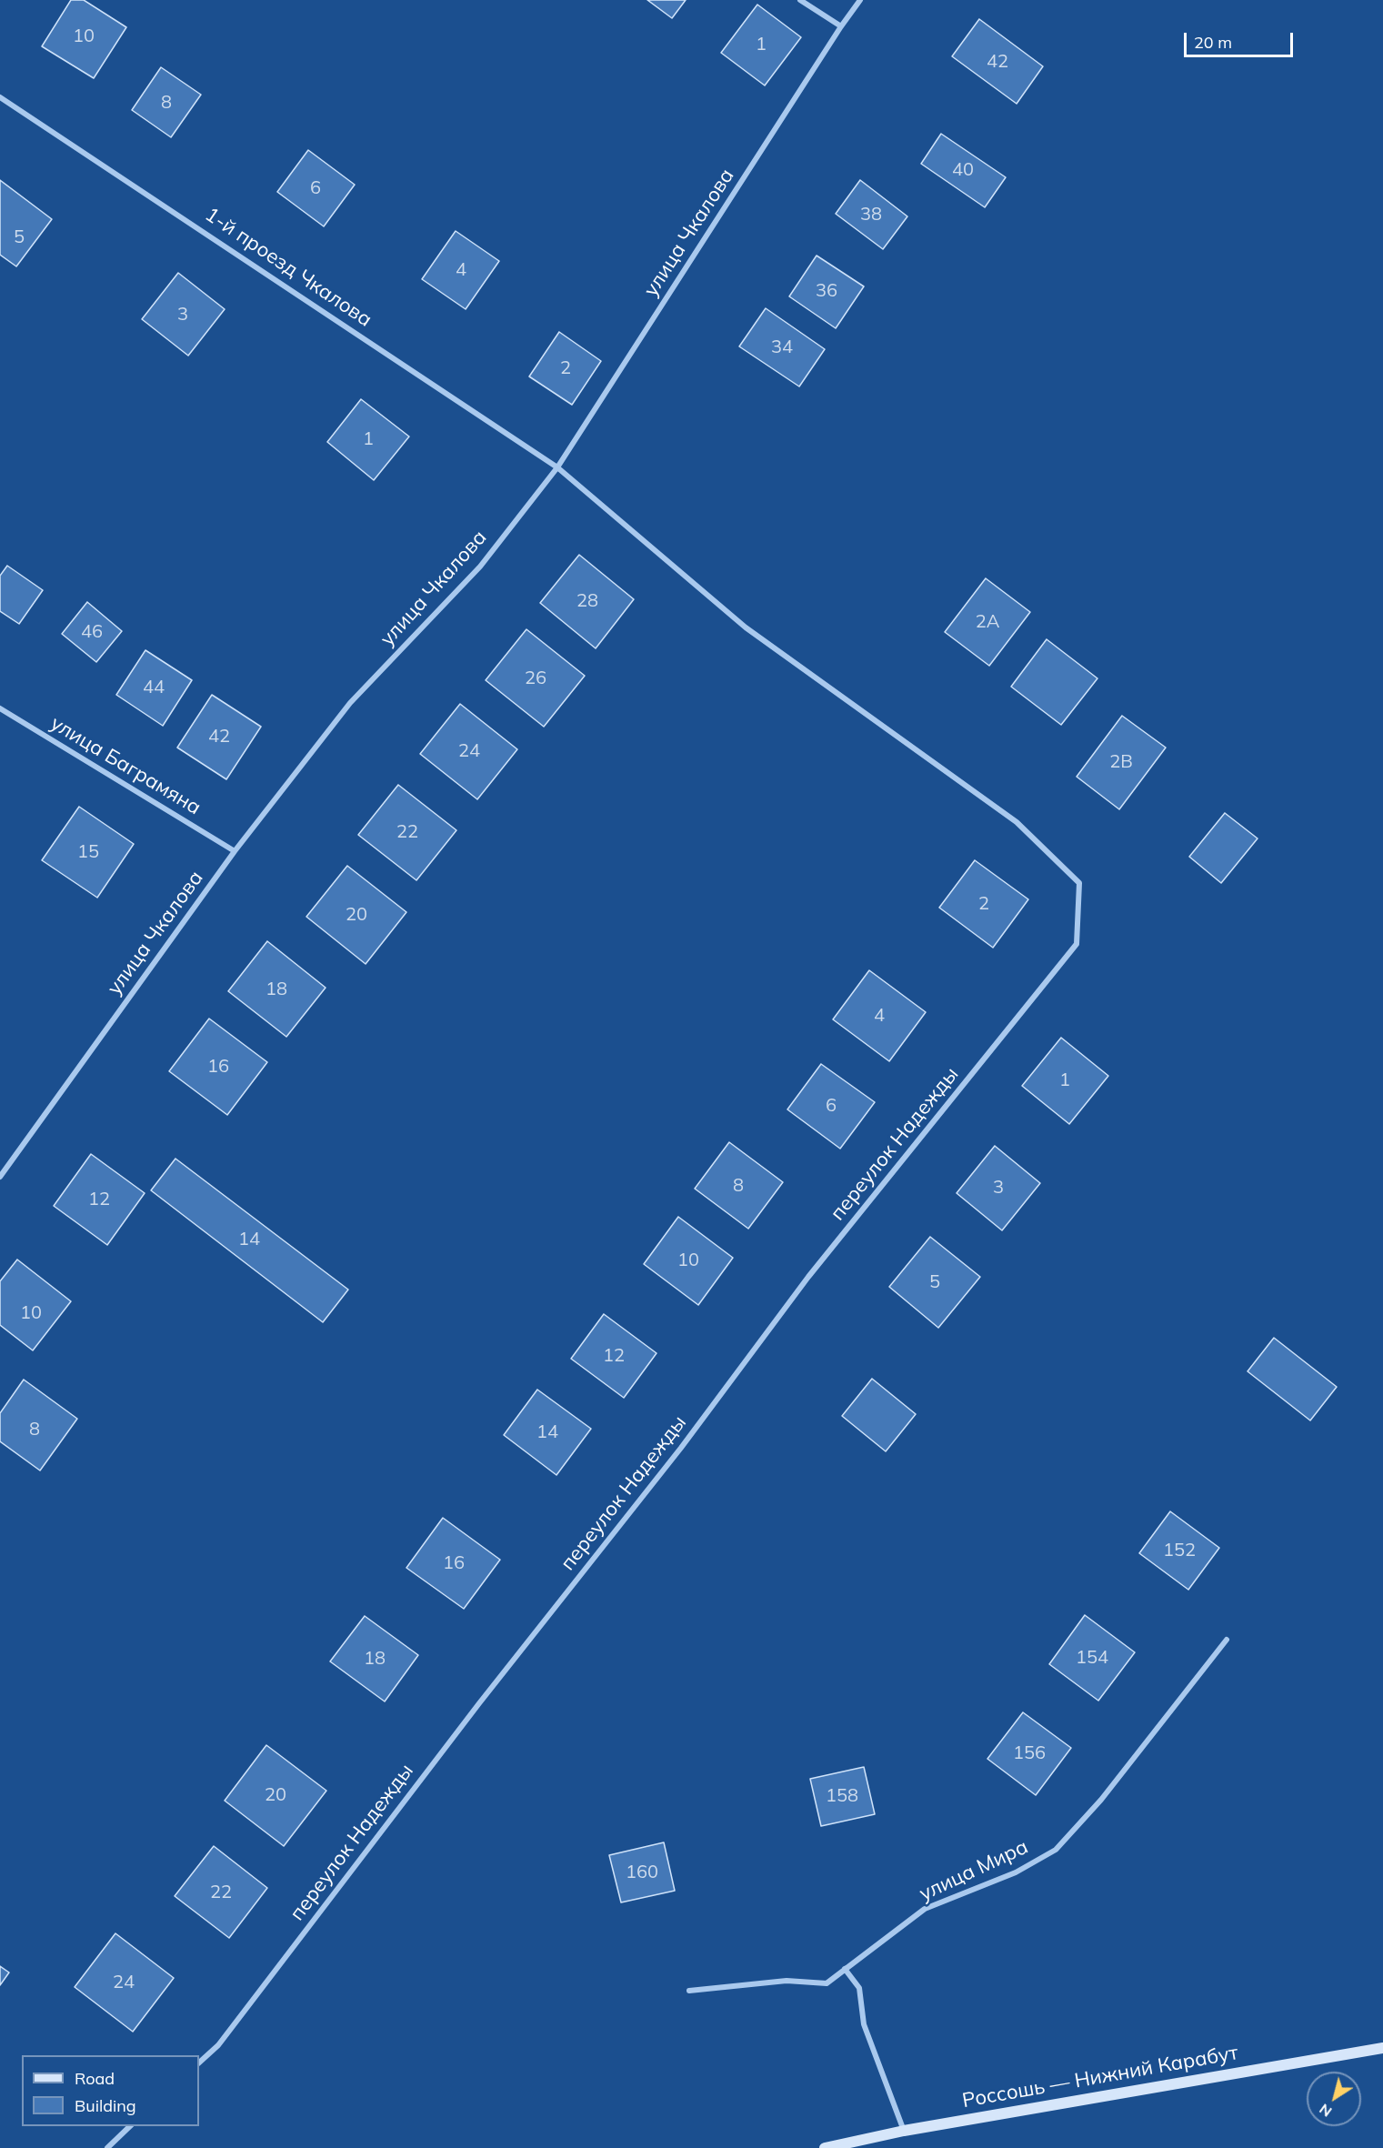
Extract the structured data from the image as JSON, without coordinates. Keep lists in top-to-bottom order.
{
  "streets": {
    "street": [
      "улица Чкалова",
      "1-й проезд Чкалова",
      "улица Баграмяна",
      "переулок Надежды",
      "улица Мира",
      "Россошь — Нижний Карабут"
    ]
  },
  "crossings": [
    ["улица Чкалова", "1-й проезд Чкалова"],
    ["улица Чкалова", "улица Баграмяна"],
    ["1-й проезд Чкалова", "переулок Надежды"]
  ],
  "house_numbers": [
    "10",
    "1",
    "42",
    "8",
    "40",
    "6",
    "38",
    "5",
    "4",
    "36",
    "3",
    "34",
    "2",
    "1",
    "28",
    "2А",
    "46",
    "26",
    "44",
    "42",
    "24",
    "2В",
    "22",
    "15",
    "2",
    "20",
    "18",
    "4",
    "16",
    "1",
    "6",
    "8",
    "3",
    "12",
    "14",
    "10",
    "5",
    "10",
    "12",
    "8",
    "14",
    "152",
    "16",
    "154",
    "18",
    "156",
    "20",
    "158",
    "160",
    "22",
    "24"
  ],
  "legend": ["Road", "Building"],
  "scale_bar": "20 m",
  "north": "bottom left"
}
